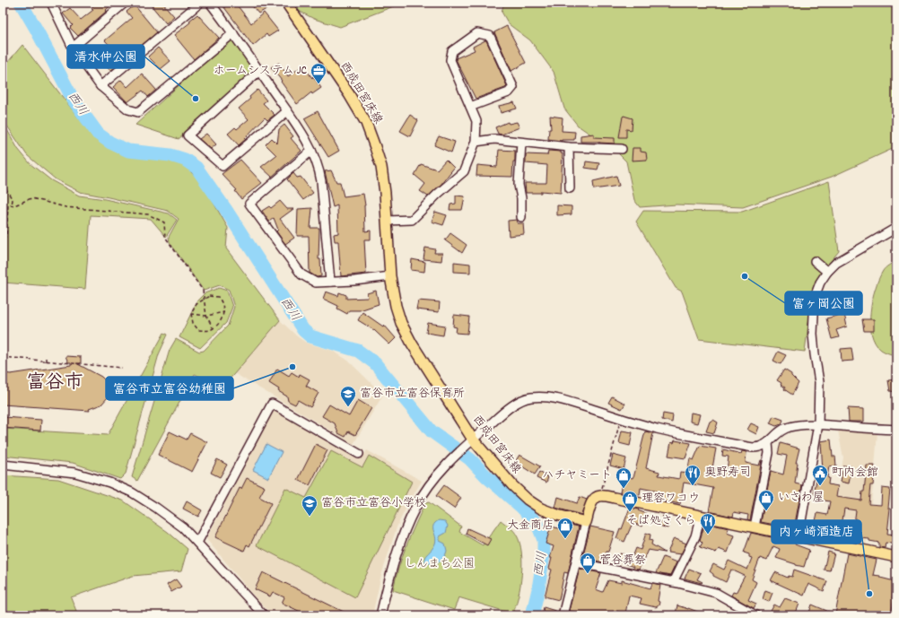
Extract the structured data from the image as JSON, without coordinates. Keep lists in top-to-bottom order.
{
  "streets": {
    "main road": ["西成田宮床線"]
  },
  "districts": ["富谷市"],
  "water": ["西川"],
  "parks": ["しんまち公園"],
  "places": {
    "office": ["ホームシステム JC"],
    "other": [
      "清水仲公園",
      "富ヶ岡公園",
      "富谷市立富谷幼稚園",
      "内ヶ崎酒造店"
    ],
    "school or university": ["富谷市立富谷保育所", "富谷市立富谷小学校"],
    "restaurant": ["奥野寿司", "そば処さくら"],
    "public building": ["町内会館"],
    "shop": [
      "ハチヤミート",
      "いさわ屋",
      "理容ワコウ",
      "大金商店",
      "菅谷葬祭"
    ]
  }
}
